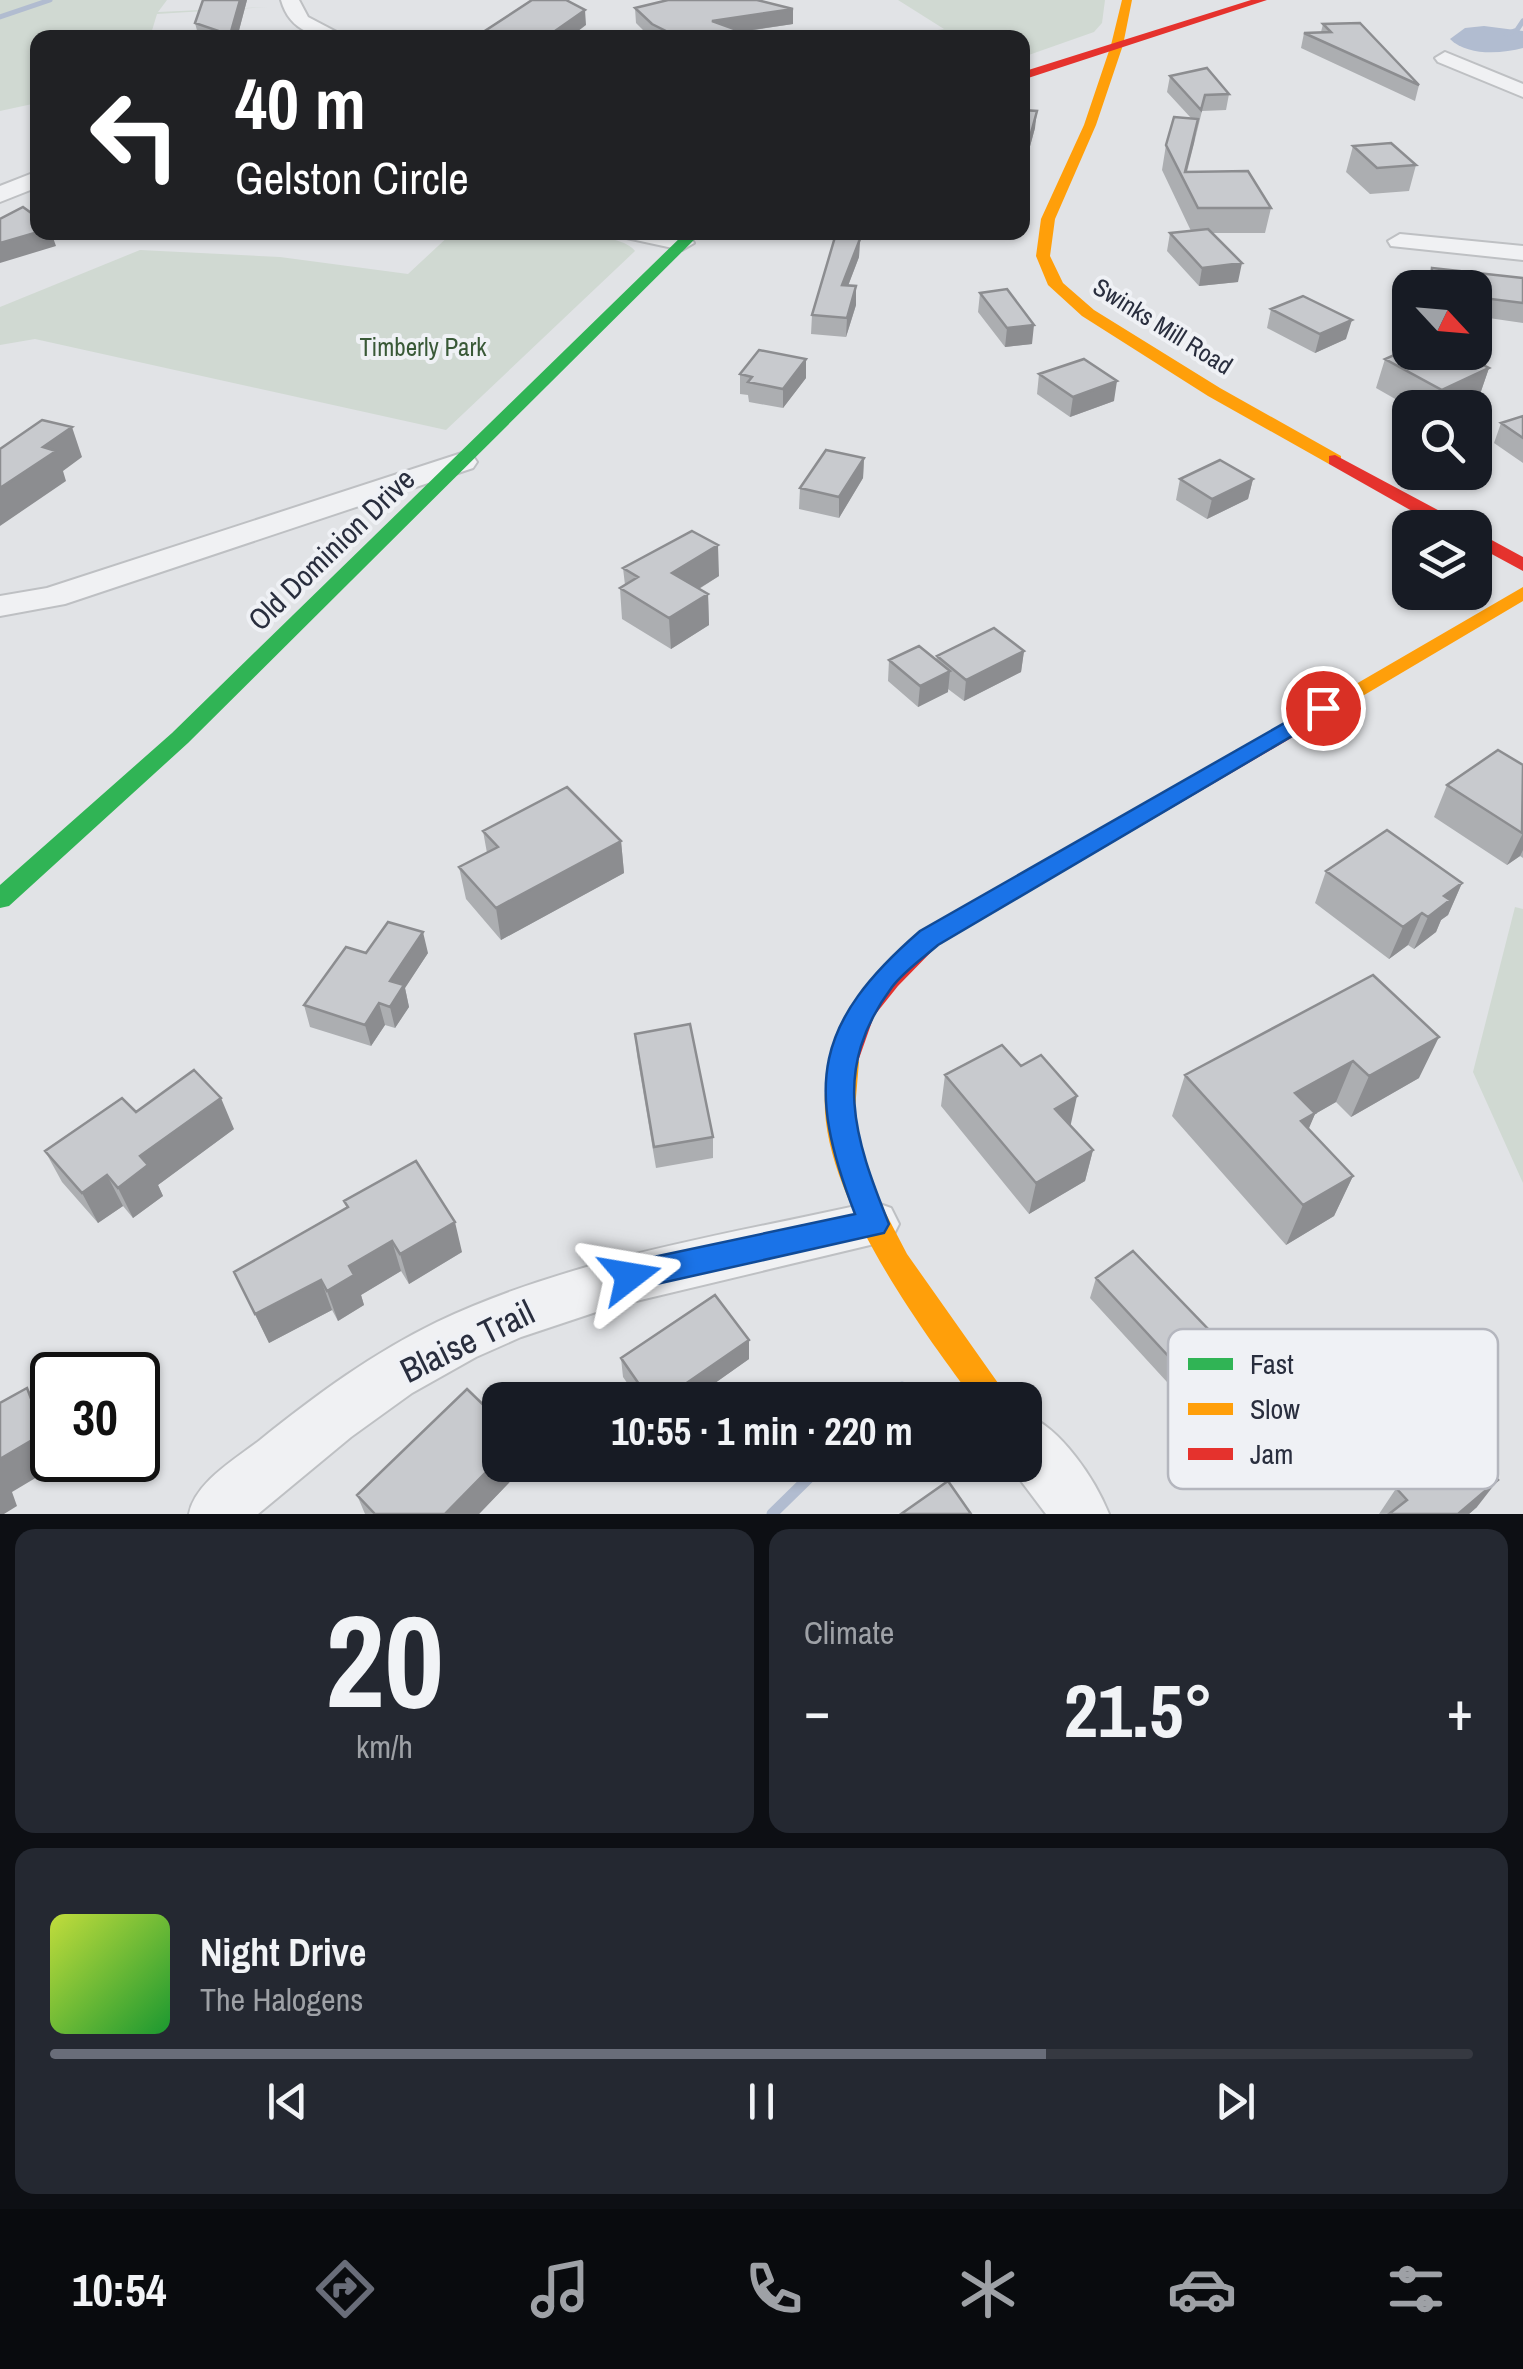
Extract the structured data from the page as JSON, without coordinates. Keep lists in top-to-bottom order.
{
  "streets": {
    "street": ["Swinks Mill Road", "Old Dominion Drive", "Blaise Trail"]
  },
  "parks": ["Timberly Park"],
  "legend": ["Fast", "Slow", "Jam"],
  "north": "bottom right",
  "page": {
    "turn": ["40 m", "Gelston Circle"],
    "limit": "30",
    "trip": "10:55 · 1 min · 220 m",
    "tile": [
      ["20", "km/h"],
      "Climate"
    ],
    "heat": ["−", "21.5°", "+"],
    "song": ["Night Drive", "The Halogens"],
    "tabs": "10:54"
  }
}
